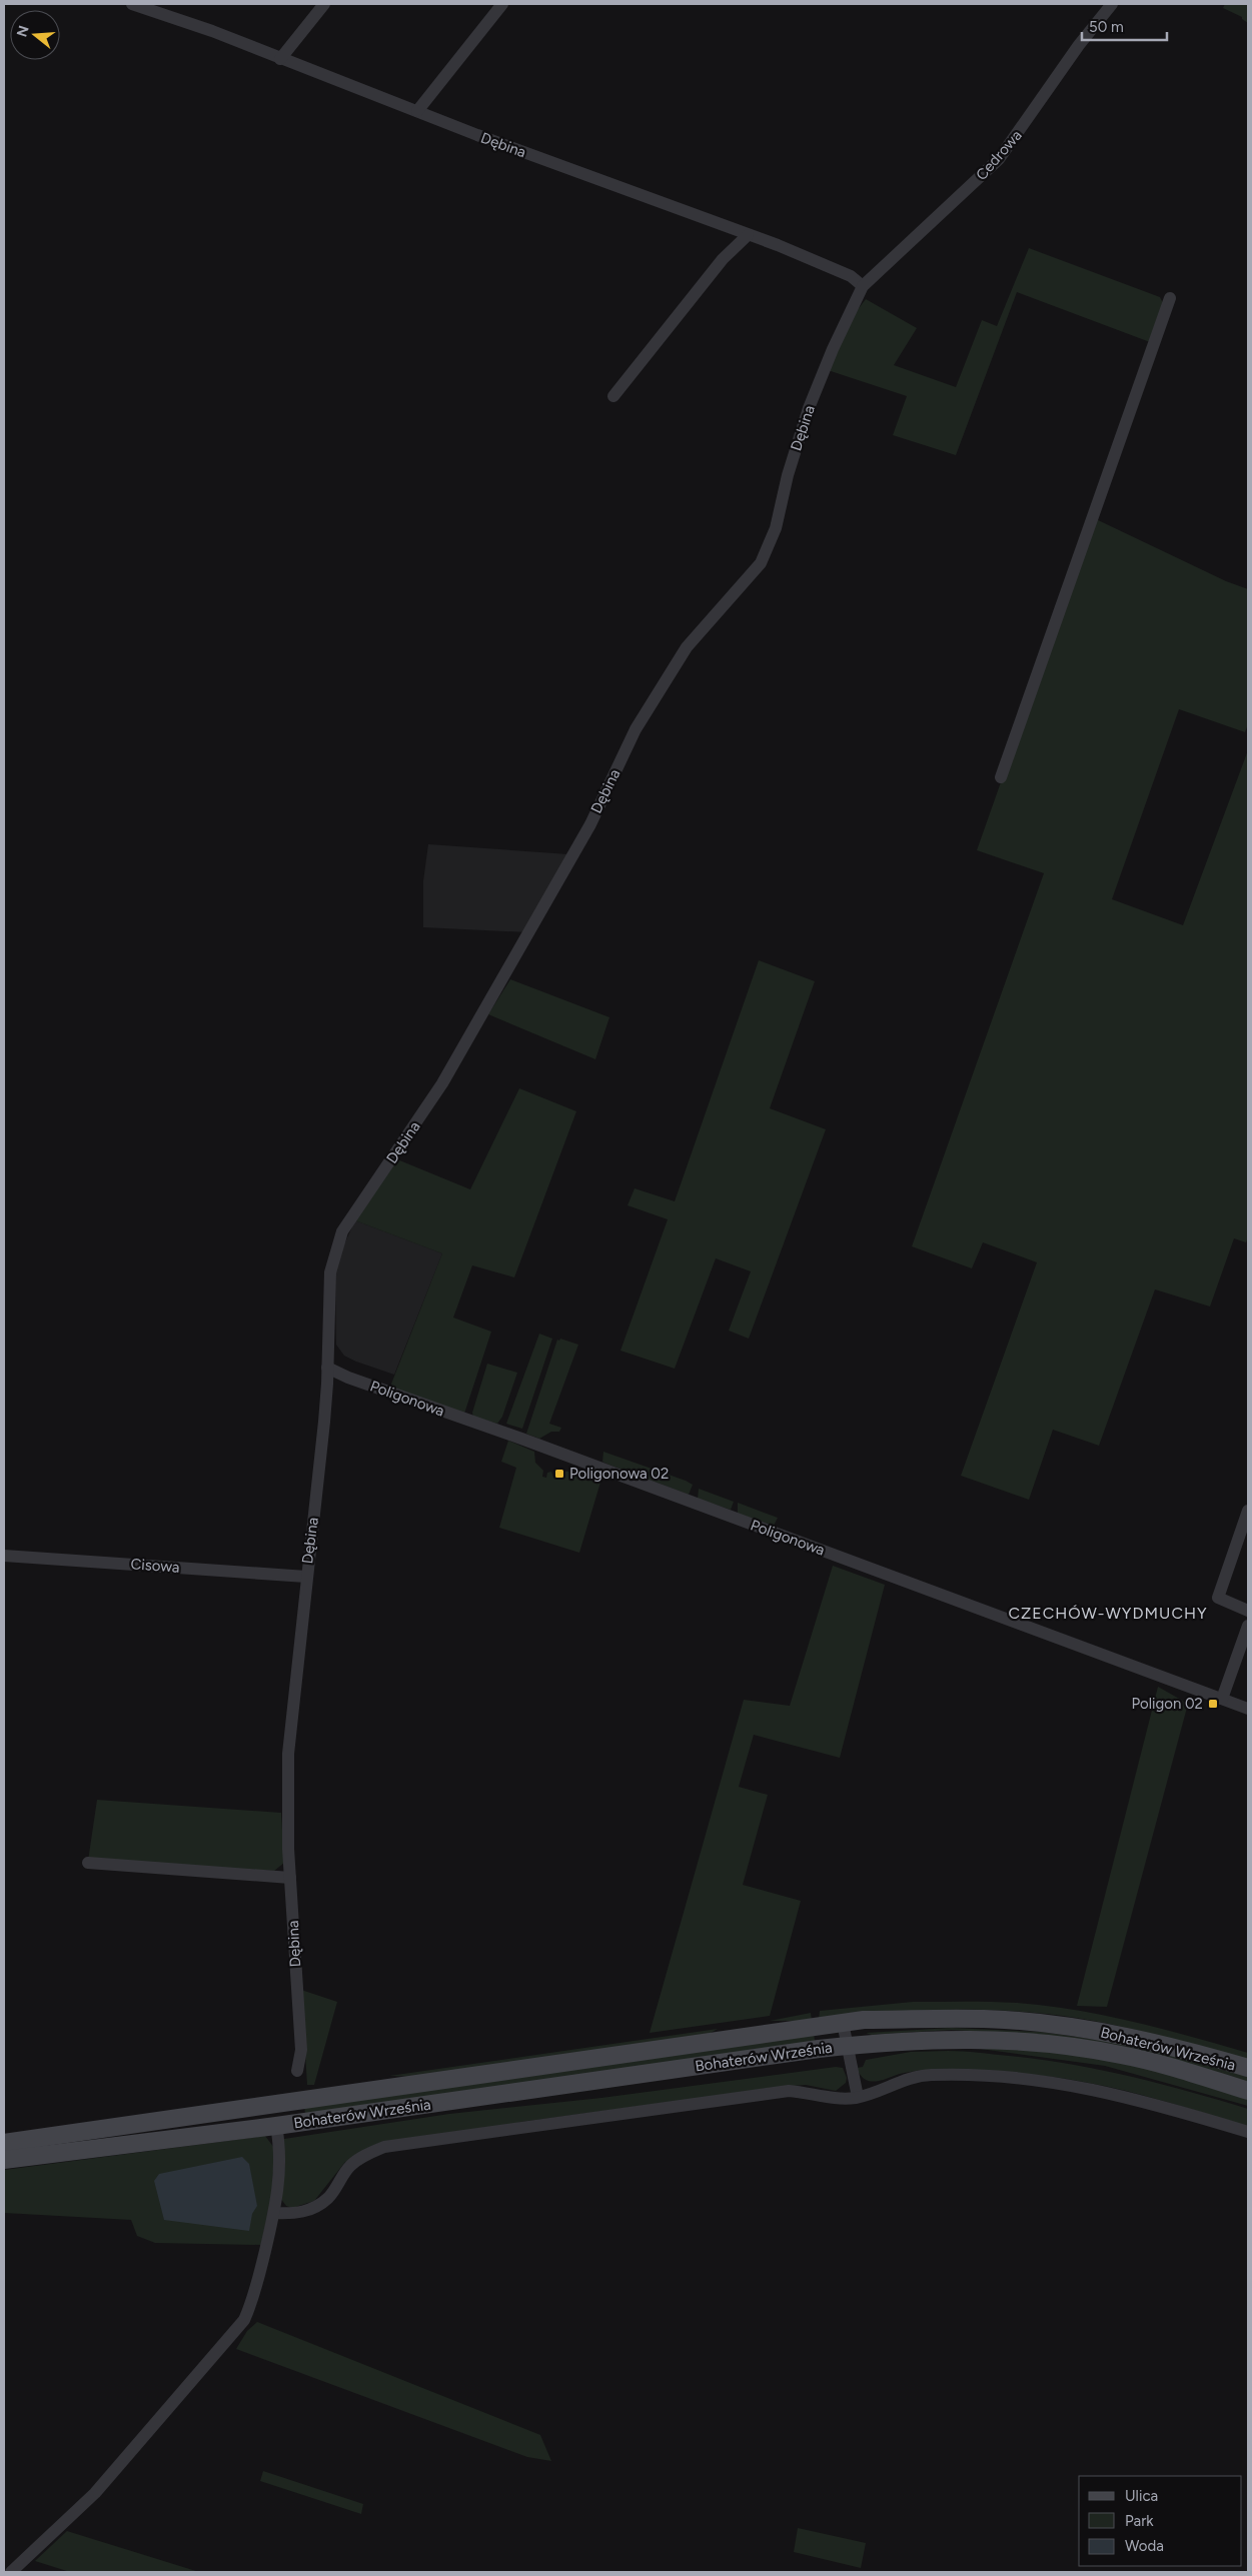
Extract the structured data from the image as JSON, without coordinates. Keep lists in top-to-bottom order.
{
  "streets": {
    "main road": ["Bohaterów Września"],
    "street": [
      "Dębina",
      "Cedrowa",
      "Poligonowa",
      "Cisowa"
    ]
  },
  "crossings": [
    ["Dębina", "Cedrowa"],
    ["Dębina", "Poligonowa"],
    ["Dębina", "Cisowa"]
  ],
  "districts": ["CZECHÓW-WYDMUCHY"],
  "places": {
    "transit": ["Poligonowa 02", "Poligon 02"]
  },
  "legend": ["Ulica", "Park", "Woda"],
  "scale_bar": "50 m",
  "north": "left"
}
